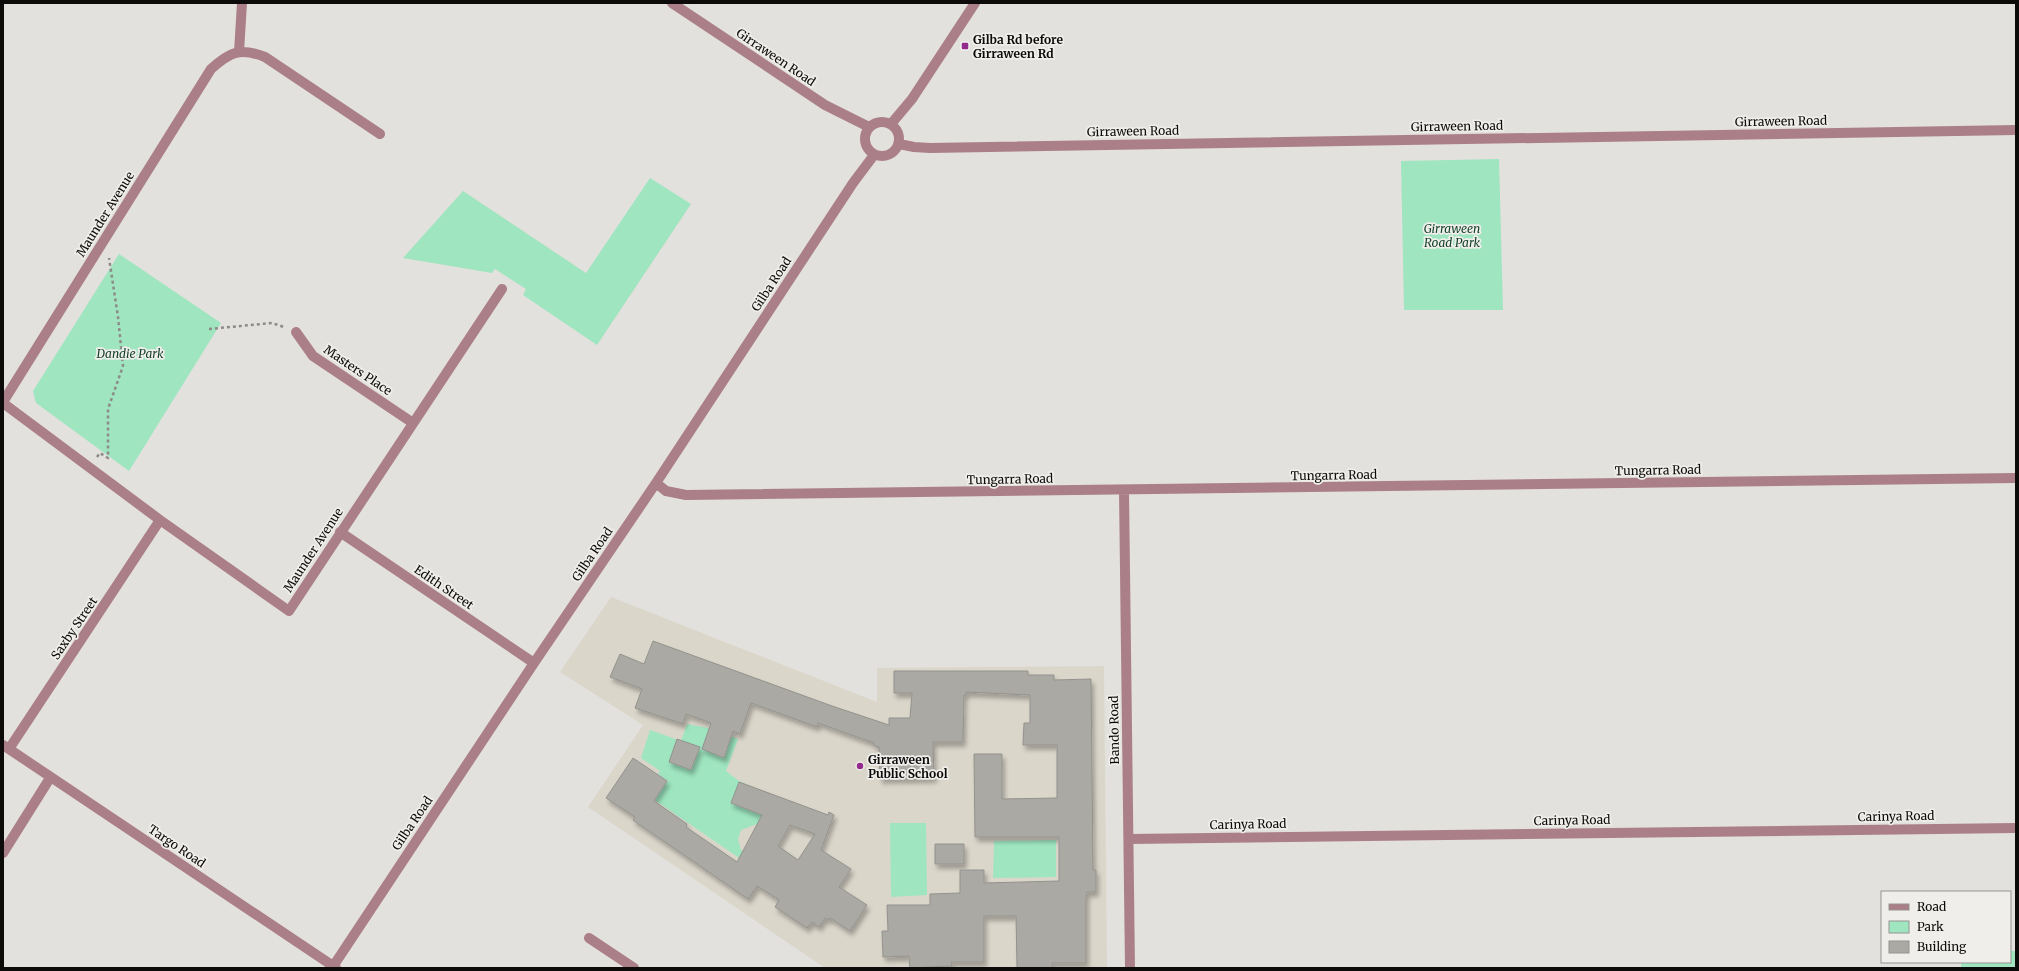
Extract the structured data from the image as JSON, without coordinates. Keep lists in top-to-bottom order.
{
  "streets": {
    "street": [
      "Girraween Road",
      "Maunder Avenue",
      "Gilba Road",
      "Masters Place",
      "Tungarra Road",
      "Edith Street",
      "Saxby Street",
      "Bando Road",
      "Carinya Road",
      "Targo Road"
    ]
  },
  "crossings": [
    ["Girraween Road", "Gilba Road"],
    ["Maunder Avenue", "Masters Place"],
    ["Maunder Avenue", "Edith Street"],
    ["Maunder Avenue", "Saxby Street"],
    ["Gilba Road", "Tungarra Road"],
    ["Gilba Road", "Edith Street"],
    ["Gilba Road", "Targo Road"],
    ["Tungarra Road", "Bando Road"],
    ["Saxby Street", "Targo Road"],
    ["Bando Road", "Carinya Road"]
  ],
  "parks": ["Girraween Road Park", "Dandie Park"],
  "places": {
    "transit": ["Gilba Rd before Girraween Rd"],
    "other": ["Girraween Public School"]
  },
  "legend": ["Road", "Park", "Building"]
}
